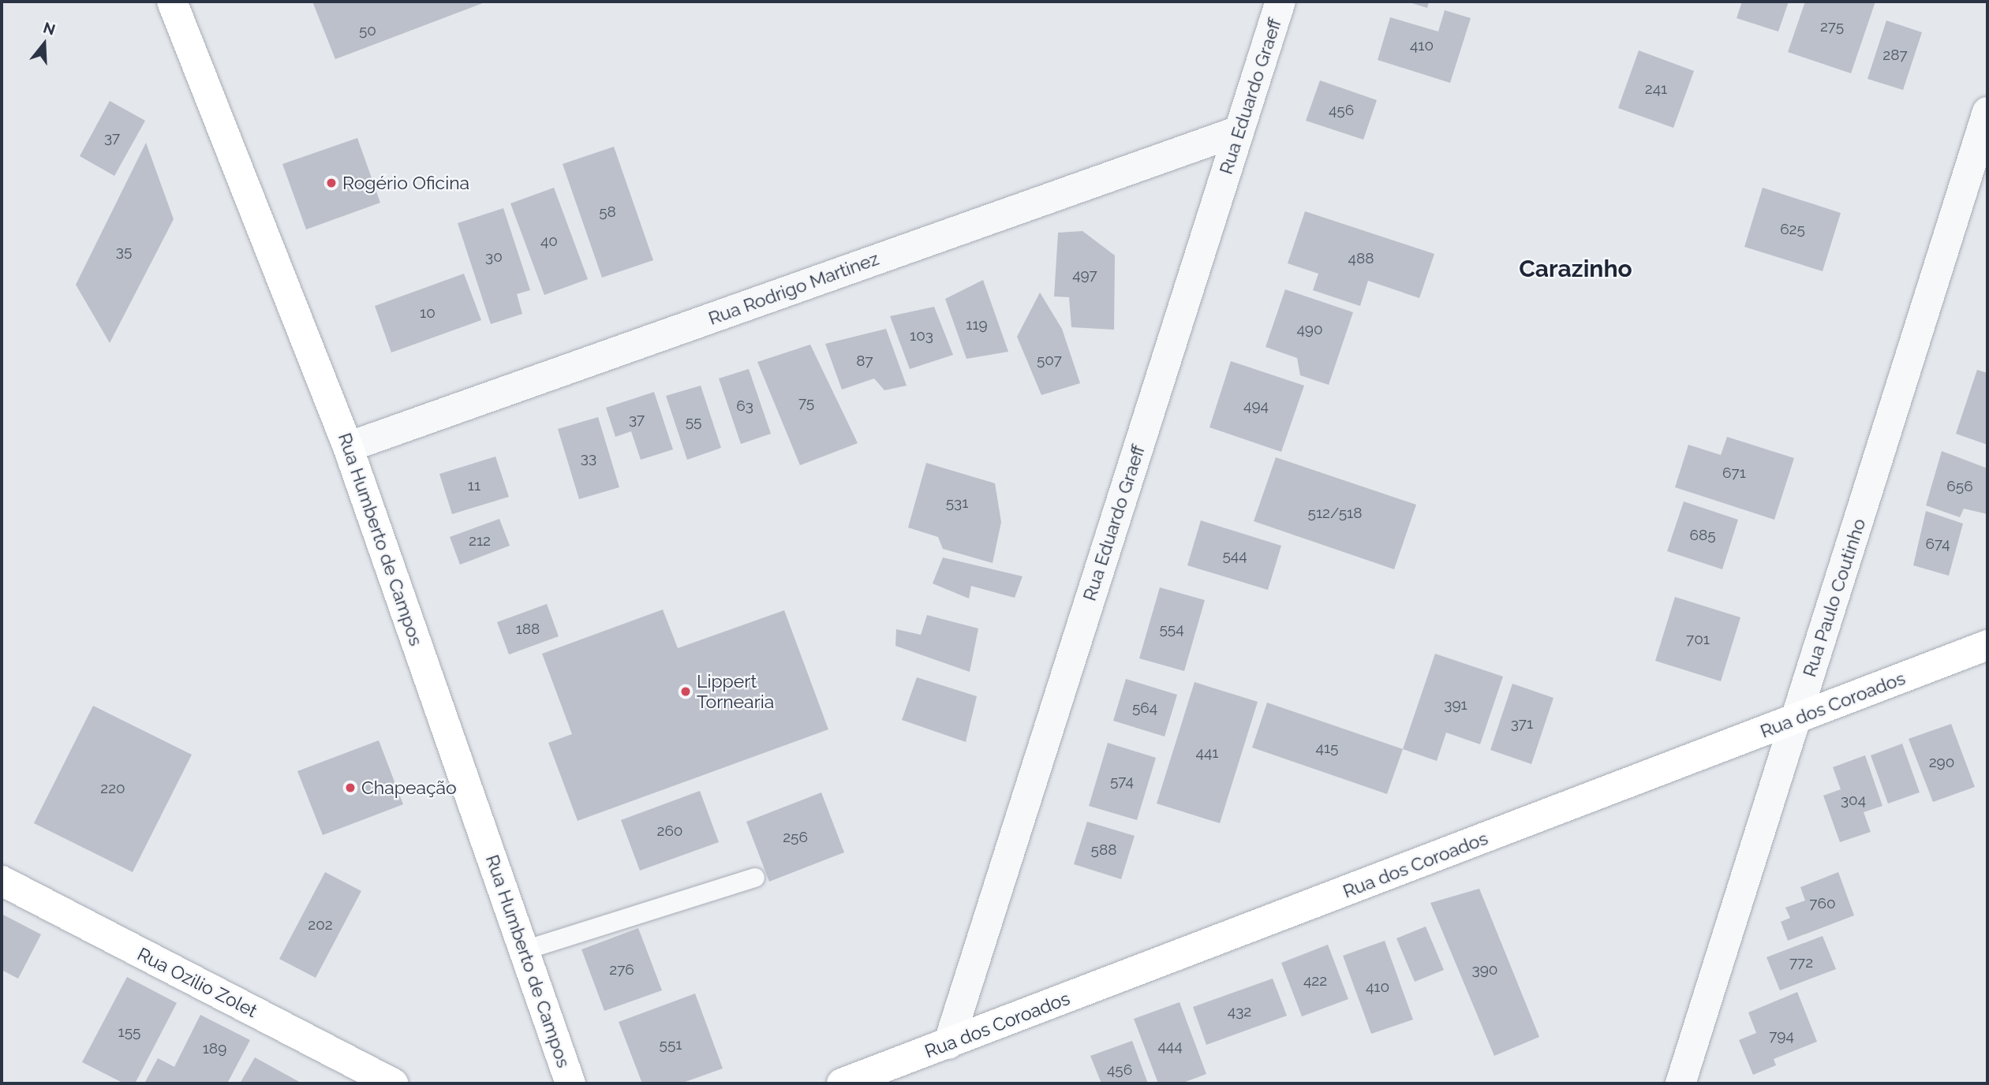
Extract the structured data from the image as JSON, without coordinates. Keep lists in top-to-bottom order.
{
  "streets": {
    "street": [
      "Rua Eduardo Graeff",
      "Rua Rodrigo Martinez",
      "Rua Humberto de Campos",
      "Rua Paulo Coutinho",
      "Rua dos Coroados",
      "Rua Ozilio Zolet"
    ]
  },
  "crossings": [
    ["Rua Eduardo Graeff", "Rua Rodrigo Martinez"],
    ["Rua Eduardo Graeff", "Rua dos Coroados"],
    ["Rua Rodrigo Martinez", "Rua Humberto de Campos"],
    ["Rua Paulo Coutinho", "Rua dos Coroados"]
  ],
  "districts": ["Carazinho"],
  "places": ["Rogério Oficina", "Lippert Tornearia", "Chapeação"],
  "house_numbers": [
    "275",
    "50",
    "410",
    "287",
    "241",
    "456",
    "37",
    "58",
    "625",
    "40",
    "35",
    "30",
    "488",
    "497",
    "10",
    "119",
    "490",
    "103",
    "507",
    "87",
    "75",
    "63",
    "494",
    "37",
    "55",
    "33",
    "671",
    "11",
    "656",
    "531",
    "512/518",
    "685",
    "212",
    "674",
    "544",
    "188",
    "554",
    "701",
    "391",
    "564",
    "371",
    "415",
    "441",
    "290",
    "574",
    "220",
    "304",
    "260",
    "256",
    "588",
    "760",
    "202",
    "772",
    "276",
    "390",
    "422",
    "410",
    "432",
    "155",
    "794",
    "551",
    "444",
    "189",
    "456"
  ],
  "north": "top"
}
